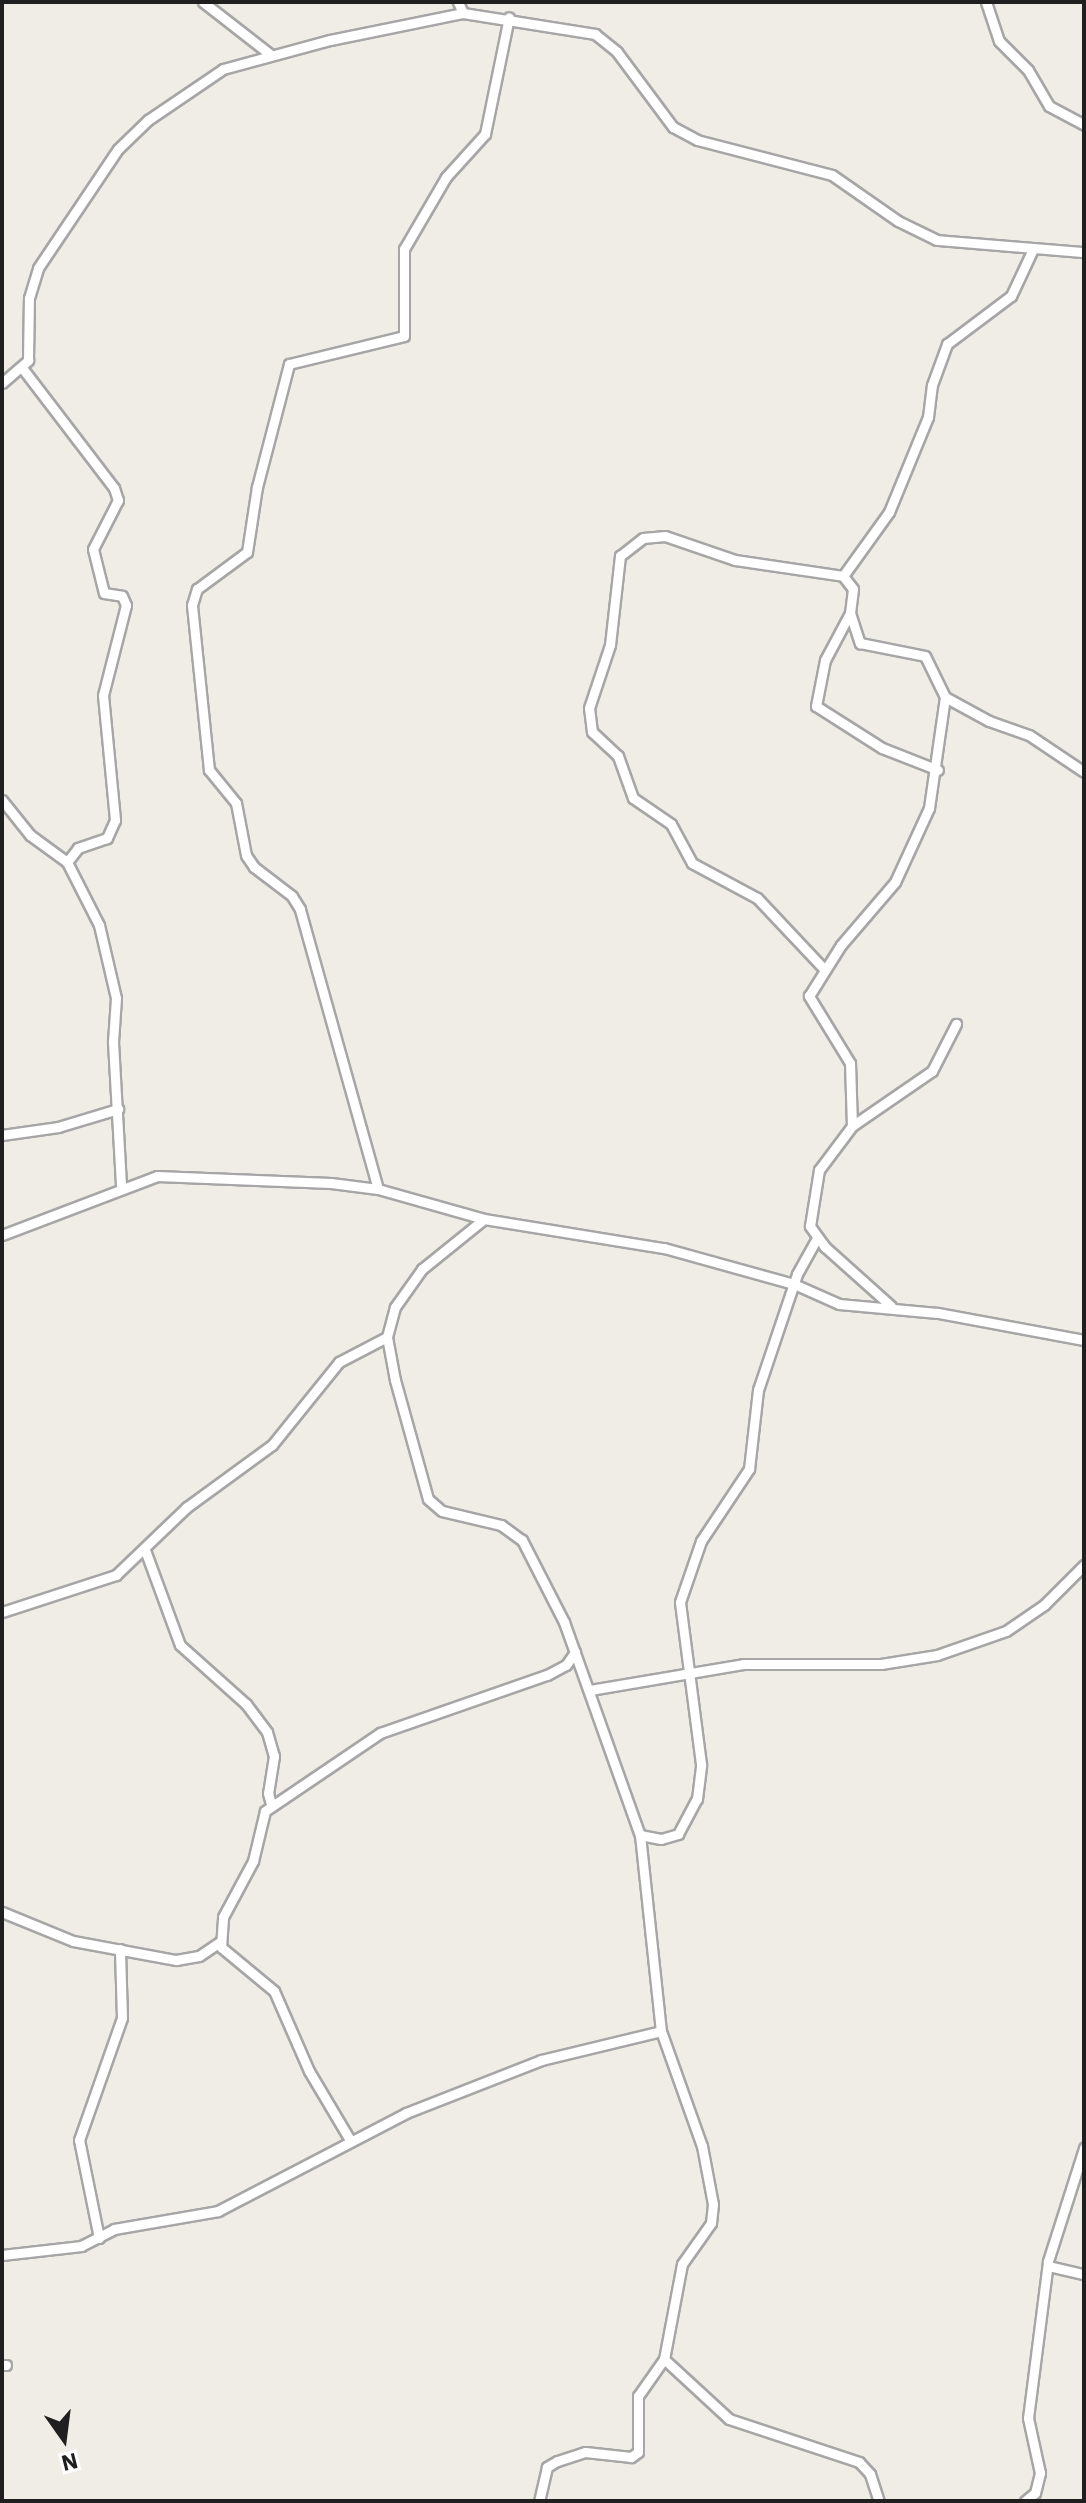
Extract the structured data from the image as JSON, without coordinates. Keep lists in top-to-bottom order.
{
  "north": "bottom"
}
